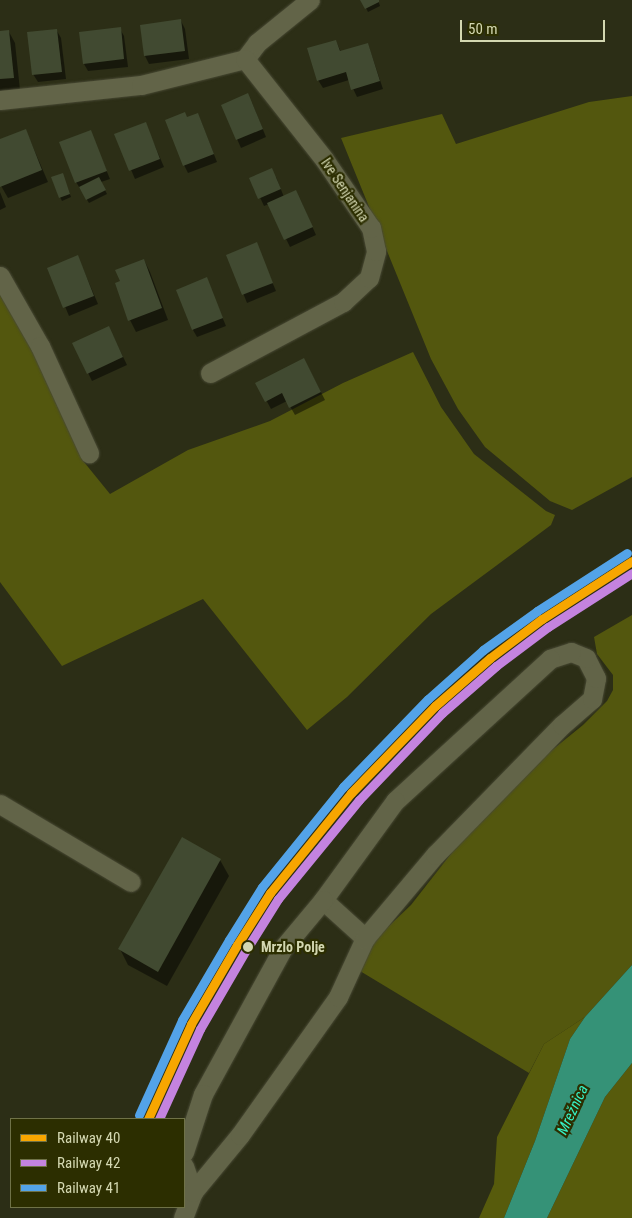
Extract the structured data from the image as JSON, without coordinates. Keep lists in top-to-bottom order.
{
  "streets": {
    "street": ["Ive Senjanina"]
  },
  "water": ["Mrežnica"],
  "places": ["Mrzlo Polje"],
  "lines": ["rail line 41", "rail line 40", "rail line 42"],
  "legend": ["Railway 40", "Railway 42", "Railway 41"],
  "scale_bar": "50 m"
}
